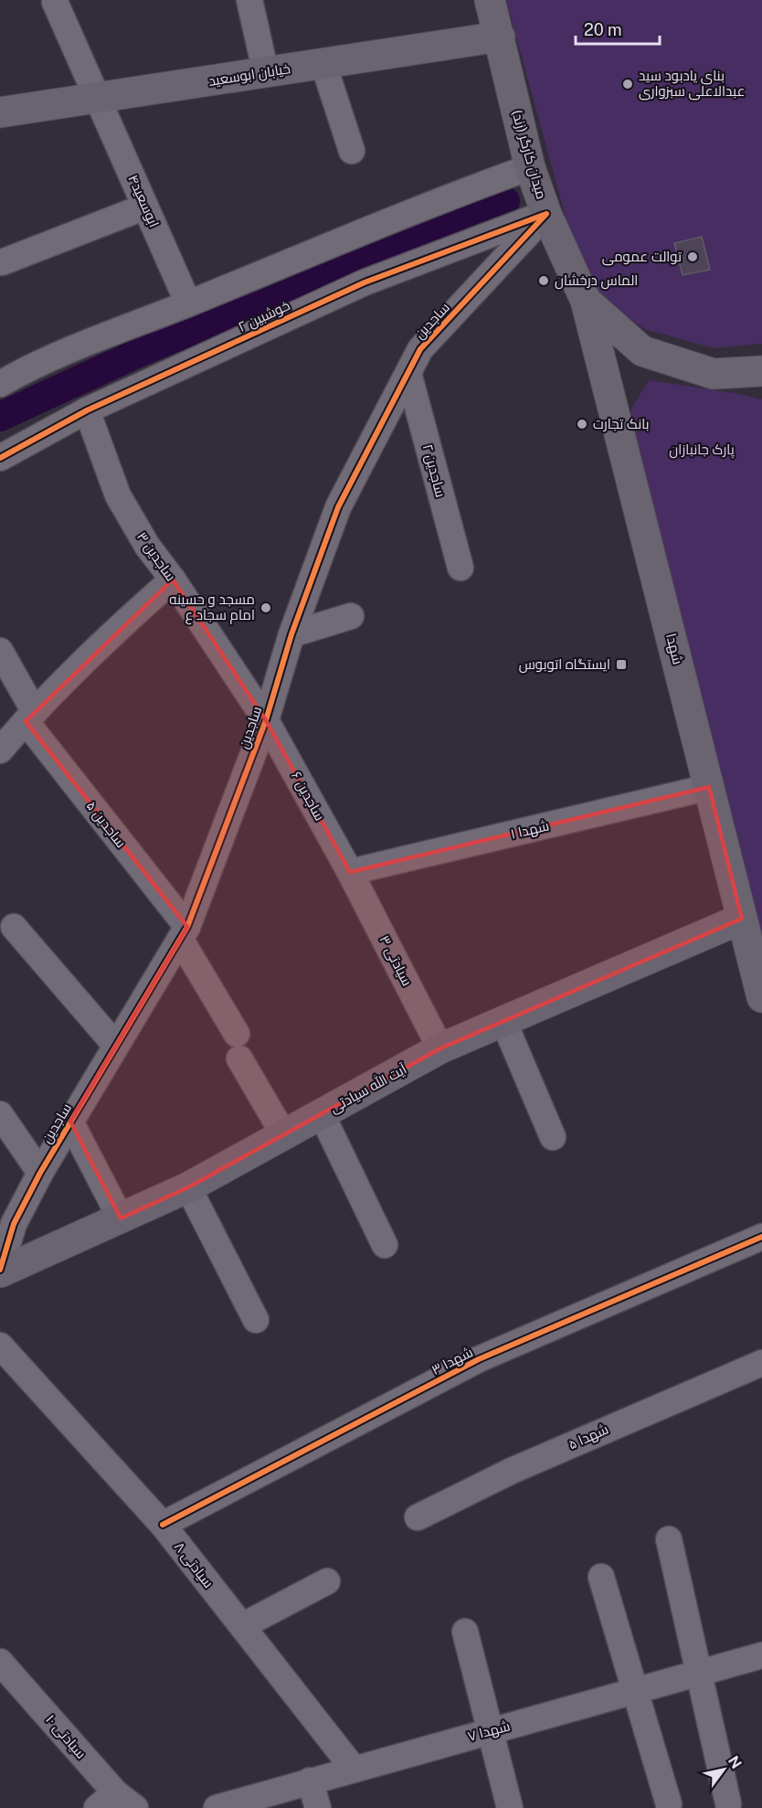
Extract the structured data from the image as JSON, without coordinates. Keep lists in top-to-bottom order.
{
  "streets": {
    "main road": [
      "خیابان ابوسعید",
      "میدان کارگر (زند)",
      "شهدا",
      "آیت الله سیادتی"
    ],
    "street": [
      "ابوسعید۴",
      "خوشبین ۲",
      "ساجدین",
      "ساجدین ۲",
      "ساجدین ۳",
      "ساجدین ۶",
      "ساجدین ۵",
      "شهدا ۱",
      "سیادتی ۳",
      "شهدا ۳",
      "شهدا ۵",
      "سیادتی ۸",
      "شهدا ۷",
      "سیادتی ۱۰"
    ]
  },
  "crossings": [
    ["خیابان ابوسعید", "میدان کارگر (زند)"],
    ["خیابان ابوسعید", "ابوسعید۴"],
    ["میدان کارگر (زند)", "خوشبین ۲"],
    ["میدان کارگر (زند)", "ساجدین"],
    ["میدان کارگر (زند)", "شهدا"],
    ["خوشبین ۲", "ساجدین"],
    ["خوشبین ۲", "ساجدین ۳"],
    ["ساجدین", "ساجدین ۲"],
    ["ساجدین", "ساجدین ۳"],
    ["ساجدین", "ساجدین ۶"],
    ["ساجدین", "ساجدین ۵"],
    ["ساجدین", "آیت الله سیادتی"],
    ["ساجدین ۳", "ساجدین ۶"],
    ["شهدا", "شهدا ۱"],
    ["شهدا", "آیت الله سیادتی"],
    ["ساجدین ۶", "شهدا ۱"],
    ["ساجدین ۶", "سیادتی ۳"],
    ["ساجدین ۵", "آیت الله سیادتی"],
    ["شهدا ۱", "سیادتی ۳"],
    ["سیادتی ۳", "آیت الله سیادتی"],
    ["شهدا ۳", "سیادتی ۸"],
    ["سیادتی ۸", "شهدا ۷"]
  ],
  "parks": ["پارک جانبازان"],
  "places": {
    "other": [
      "بنای یادبود سید عبدالاعلی سبزواری",
      "توالت عمومی",
      "الماس درخشان",
      "بانک تجارت",
      "مسجد و حسینه امام سجاد ع"
    ],
    "transit": ["ایستگاه اتوبوس"]
  },
  "scale_bar": "20 m",
  "north": "top right"
}
